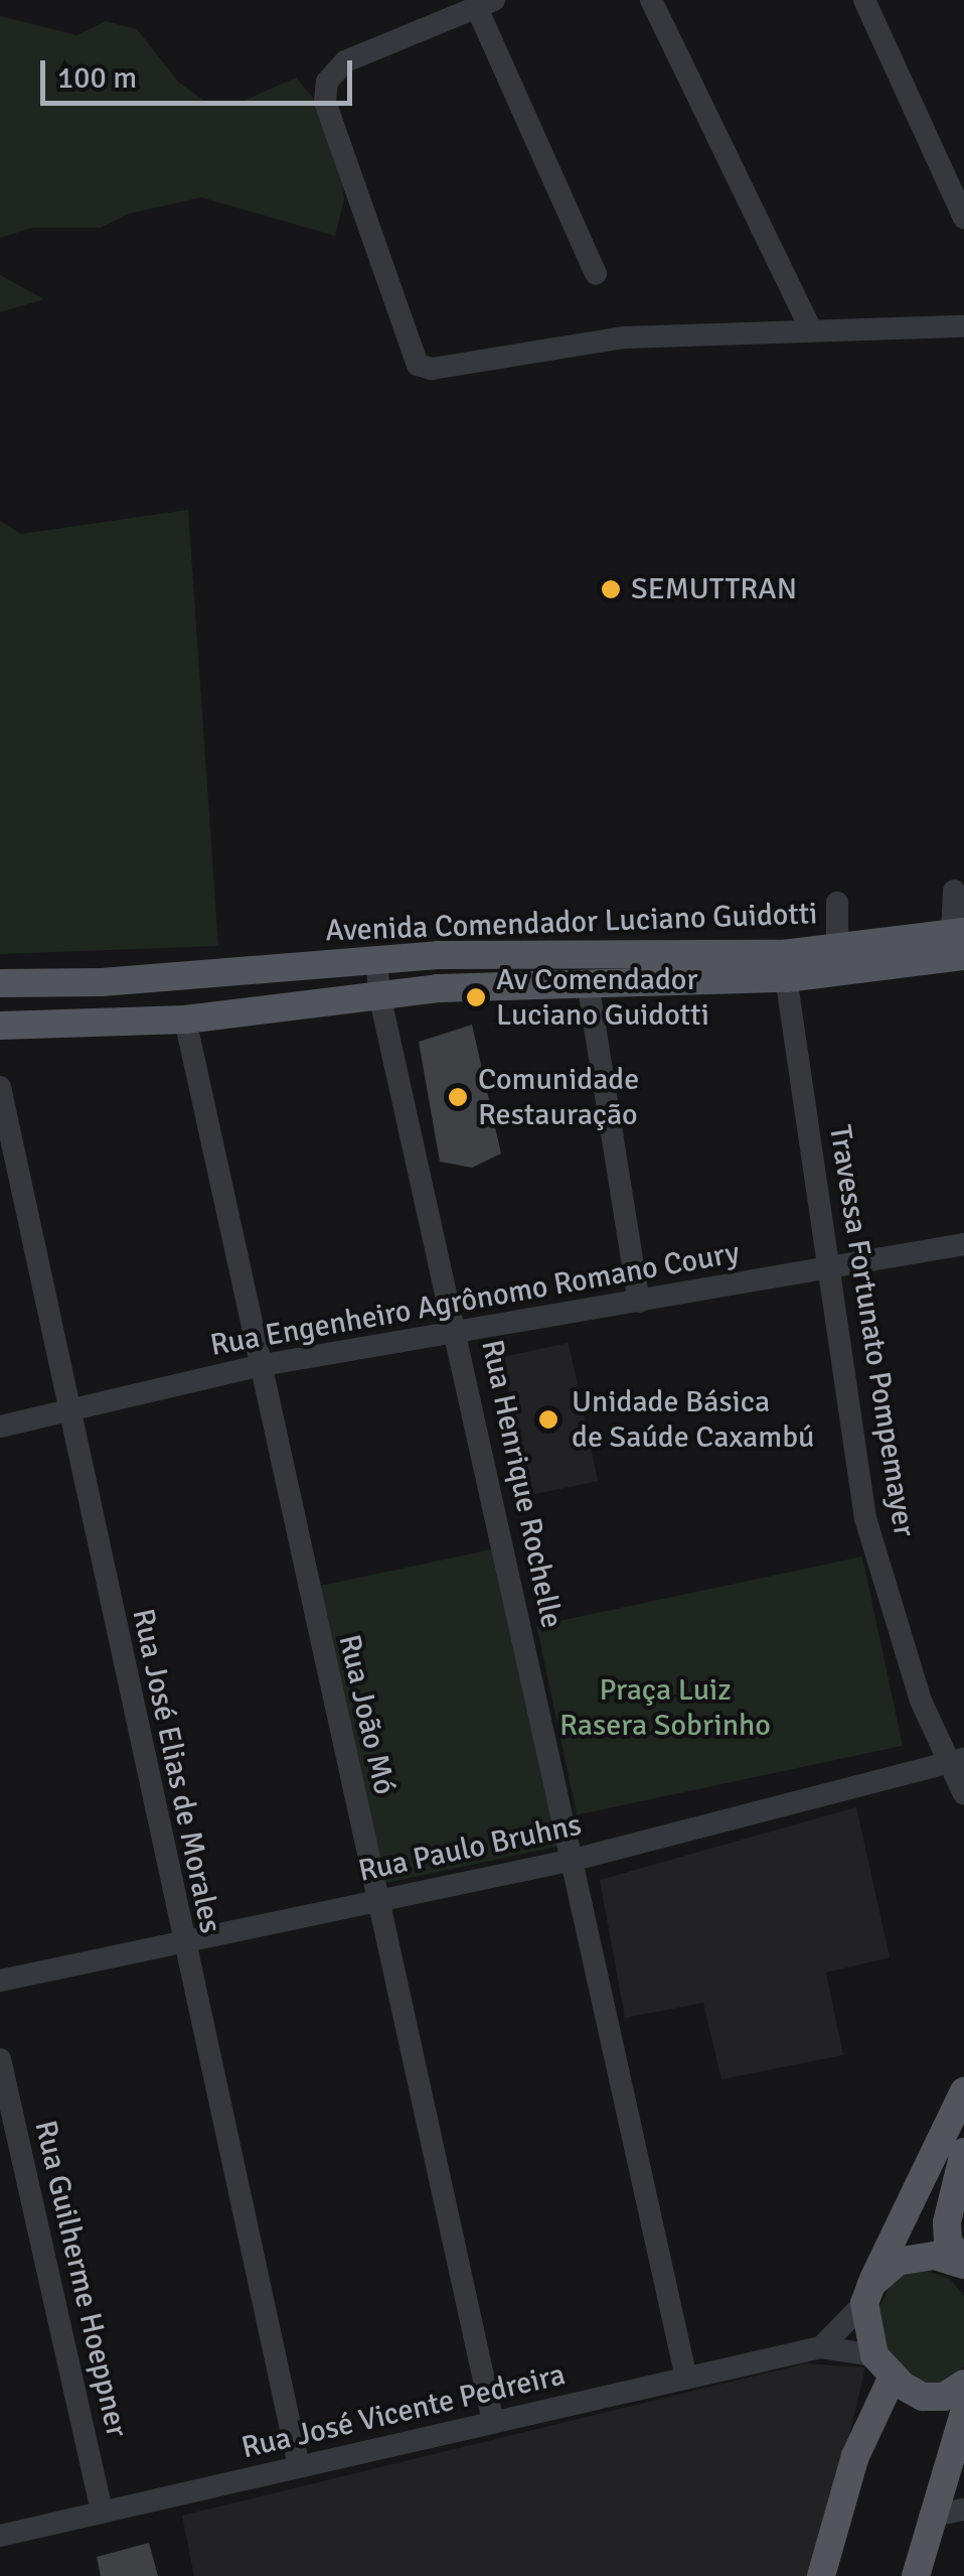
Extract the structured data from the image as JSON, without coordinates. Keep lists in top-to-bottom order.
{
  "streets": {
    "main road": ["Avenida Comendador Luciano Guidotti"],
    "street": [
      "Rua Engenheiro Agrônomo Romano Coury",
      "Travessa Fortunato Pompemayer",
      "Rua Henrique Rochelle",
      "Rua João Mó",
      "Rua José Elias de Morales",
      "Rua Paulo Bruhns",
      "Rua Guilherme Hoeppner",
      "Rua José Vicente Pedreira"
    ]
  },
  "crossings": [
    ["Avenida Comendador Luciano Guidotti", "Travessa Fortunato Pompemayer"],
    ["Avenida Comendador Luciano Guidotti", "Rua Henrique Rochelle"],
    ["Avenida Comendador Luciano Guidotti", "Rua João Mó"],
    ["Rua Engenheiro Agrônomo Romano Coury", "Travessa Fortunato Pompemayer"],
    ["Rua Engenheiro Agrônomo Romano Coury", "Rua Henrique Rochelle"],
    ["Rua Engenheiro Agrônomo Romano Coury", "Rua João Mó"],
    ["Rua Engenheiro Agrônomo Romano Coury", "Rua José Elias de Morales"],
    ["Travessa Fortunato Pompemayer", "Rua Paulo Bruhns"],
    ["Rua Henrique Rochelle", "Rua Paulo Bruhns"],
    ["Rua Henrique Rochelle", "Rua José Vicente Pedreira"],
    ["Rua João Mó", "Rua Paulo Bruhns"],
    ["Rua João Mó", "Rua José Vicente Pedreira"],
    ["Rua José Elias de Morales", "Rua Paulo Bruhns"],
    ["Rua José Elias de Morales", "Rua José Vicente Pedreira"],
    ["Rua Guilherme Hoeppner", "Rua José Vicente Pedreira"]
  ],
  "parks": ["Praça Luiz Rasera Sobrinho"],
  "places": [
    "SEMUTTRAN",
    "Av Comendador Luciano Guidotti",
    "Comunidade Restauração",
    "Unidade Básica de Saúde Caxambú"
  ],
  "scale_bar": "100 m"
}
